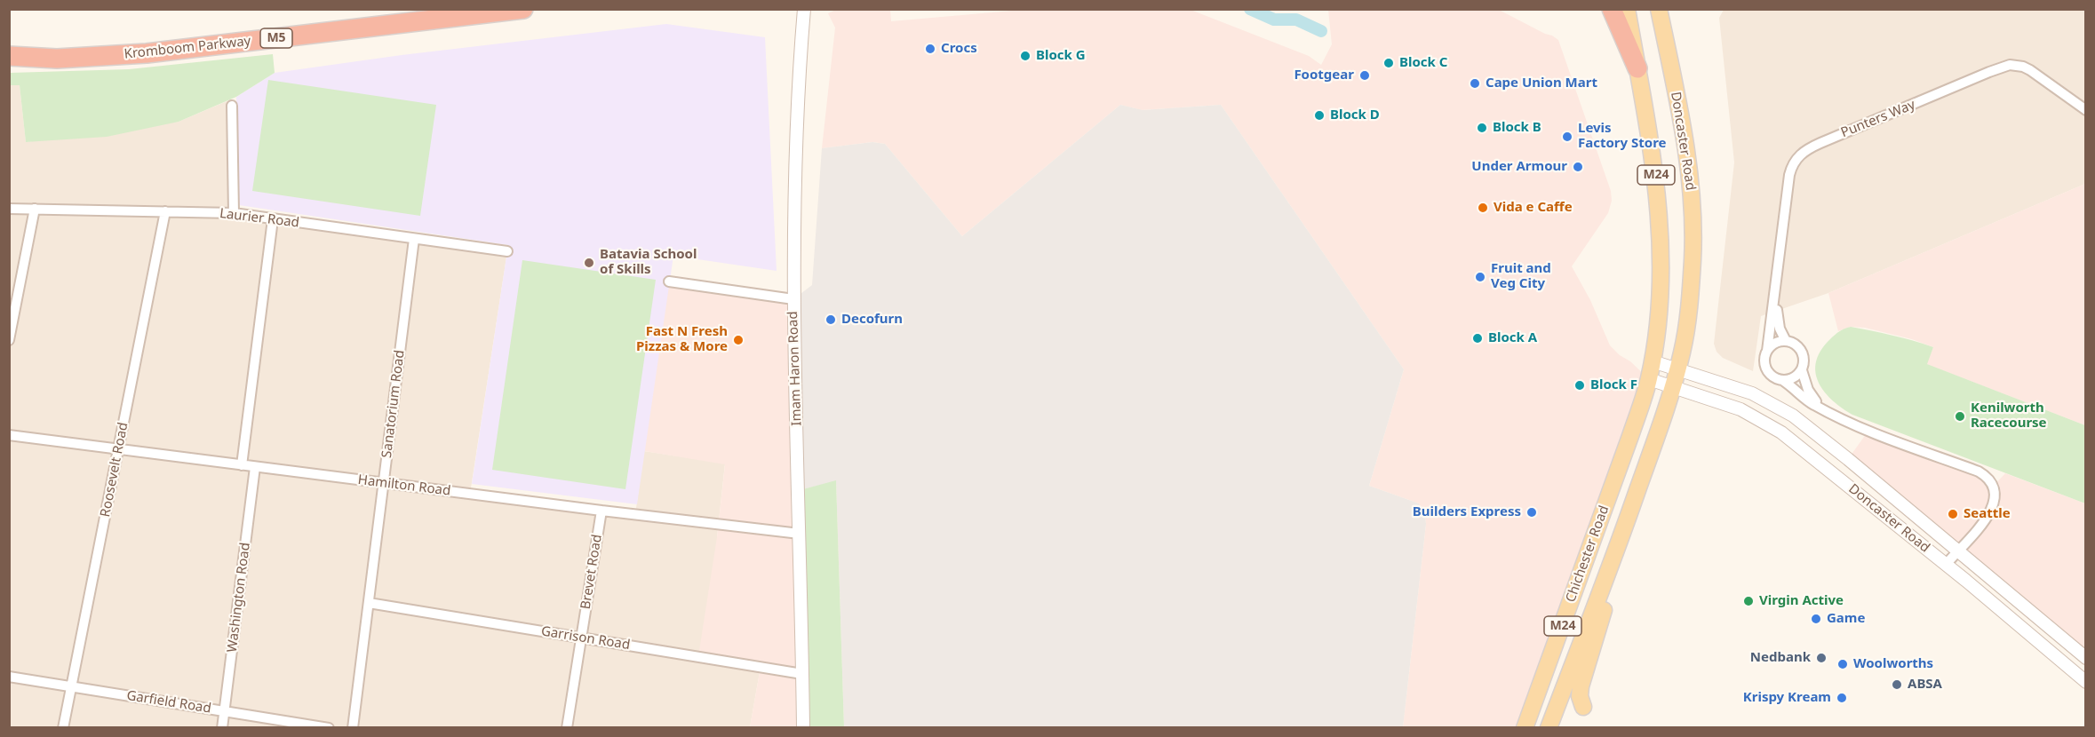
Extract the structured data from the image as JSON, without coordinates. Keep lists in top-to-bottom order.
{
  "streets": {
    "highway": ["M5", "Kromboom Parkway"],
    "main road": ["Doncaster Road", "M24", "Chichester Road"],
    "street": [
      "Punters Way",
      "Laurier Road",
      "Imam Haron Road",
      "Sanatorium Road",
      "Roosevelt Road",
      "Hamilton Road",
      "Brevet Road",
      "Washington Road",
      "Garrison Road",
      "Garfield Road"
    ]
  },
  "crossings": [
    ["Punters Way", "Doncaster Road"],
    ["Doncaster Road", "M24"],
    ["Doncaster Road", "Chichester Road"],
    ["M24", "Chichester Road"],
    ["Laurier Road", "Sanatorium Road"],
    ["Laurier Road", "Roosevelt Road"],
    ["Imam Haron Road", "Hamilton Road"],
    ["Imam Haron Road", "Garrison Road"],
    ["Sanatorium Road", "Hamilton Road"],
    ["Sanatorium Road", "Garrison Road"],
    ["Roosevelt Road", "Hamilton Road"],
    ["Roosevelt Road", "Garfield Road"],
    ["Hamilton Road", "Brevet Road"],
    ["Hamilton Road", "Washington Road"],
    ["Brevet Road", "Garrison Road"],
    ["Washington Road", "Garfield Road"]
  ],
  "places": [
    "Crocs",
    "Block G",
    "Block C",
    "Footgear",
    "Cape Union Mart",
    "Block D",
    "Block B",
    "Levis Factory Store",
    "Under Armour",
    "Vida e Caffe",
    "Batavia School of Skills",
    "Fruit and Veg City",
    "Decofurn",
    "Block A",
    "Fast N Fresh Pizzas & More",
    "Block F",
    "Kenilworth Racecourse",
    "Builders Express",
    "Seattle",
    "Virgin Active",
    "Game",
    "Nedbank",
    "Woolworths",
    "ABSA",
    "Krispy Kream"
  ]
}
